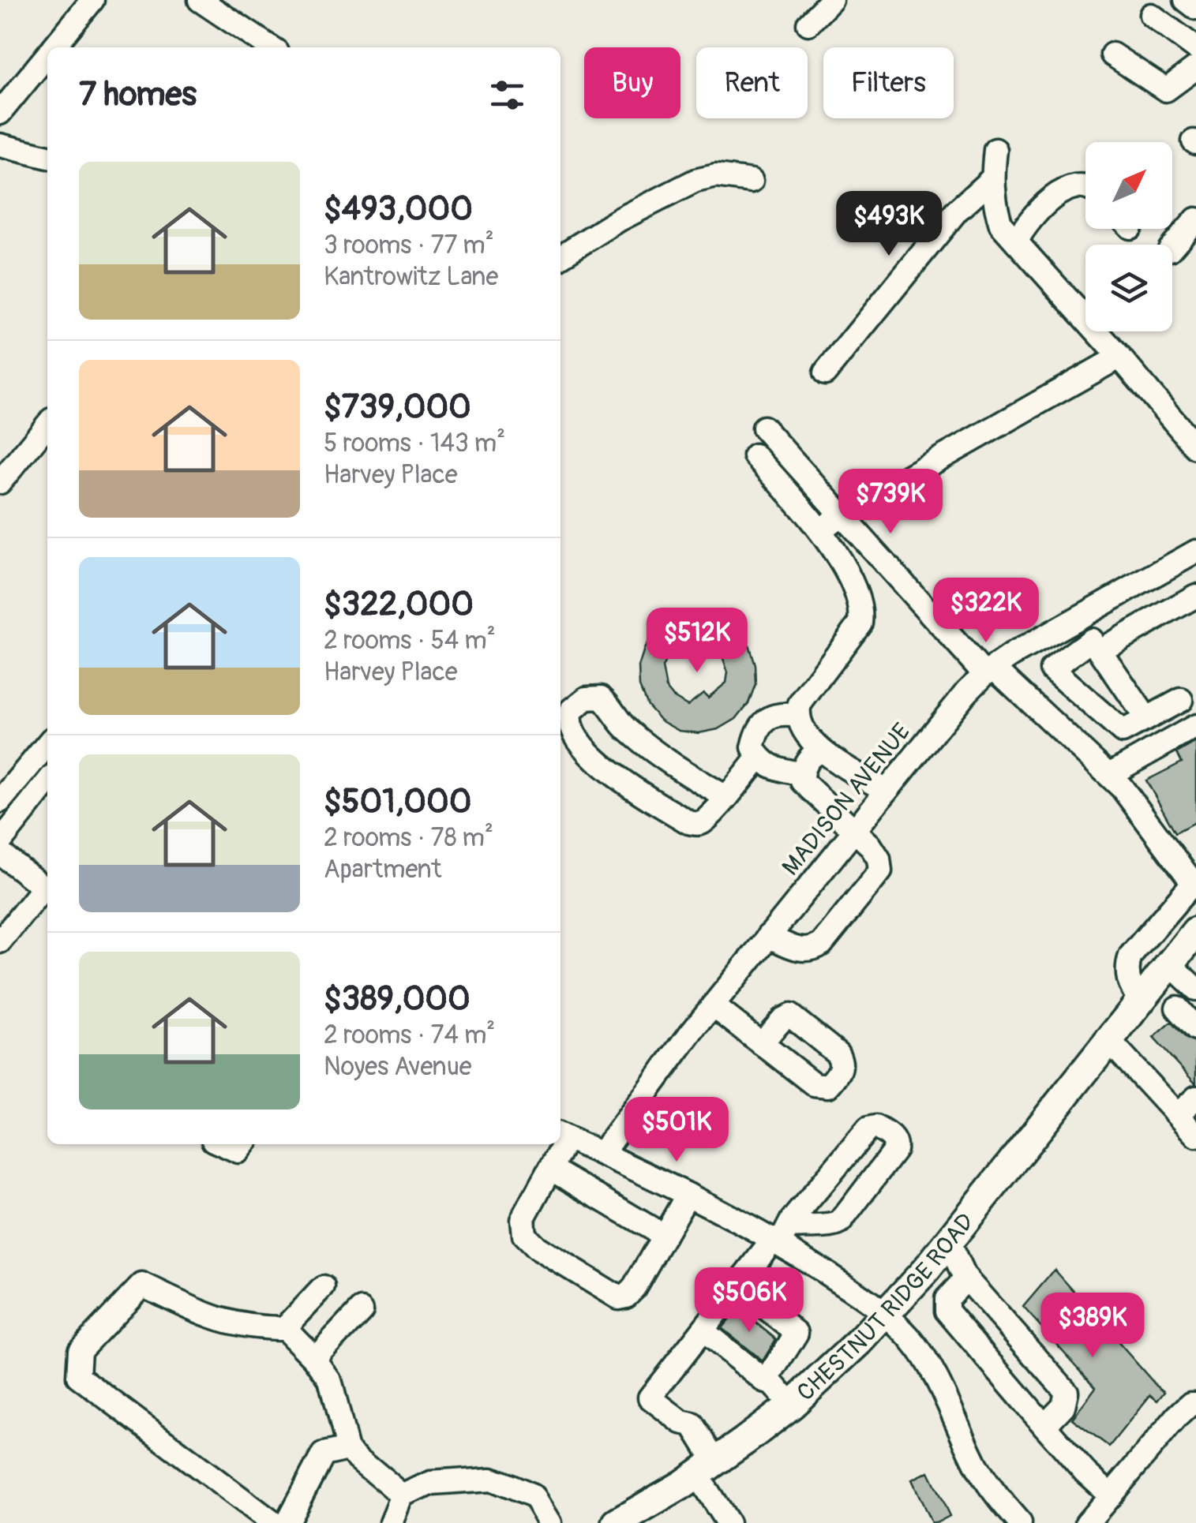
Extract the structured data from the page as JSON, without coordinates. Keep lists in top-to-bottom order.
{
  "streets": {
    "main road": ["CHESTNUT RIDGE ROAD"],
    "street": ["MADISON AVENUE"]
  },
  "north": "top right",
  "page": {
    "chip": ["Buy", "Rent", "Filters"],
    "heading": "7 homes",
    "list": [
      {
        "name": "$493,000",
        "note": "3 rooms · 77 m² · Kantrowitz Lane"
      },
      {
        "name": "$739,000",
        "note": "5 rooms · 143 m² · Harvey Place"
      },
      {
        "name": "$322,000",
        "note": "2 rooms · 54 m² · Harvey Place"
      },
      {
        "name": "$501,000",
        "note": "2 rooms · 78 m² · Apartment"
      },
      {
        "name": "$389,000",
        "note": "2 rooms · 74 m² · Noyes Avenue"
      }
    ],
    "price": [
      "$493K",
      "$739K",
      "$322K",
      "$512K",
      "$501K",
      "$506K",
      "$389K"
    ]
  }
}
